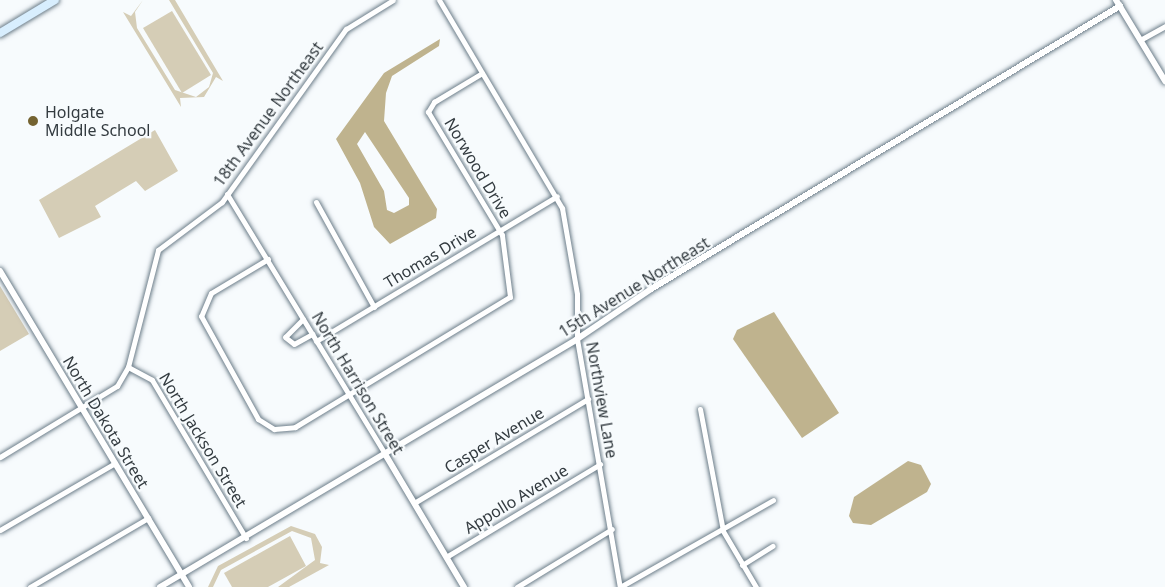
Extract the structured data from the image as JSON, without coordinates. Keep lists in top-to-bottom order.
{
  "streets": {
    "street": [
      "18th Avenue Northeast",
      "Norwood Drive",
      "Thomas Drive",
      "15th Avenue Northeast",
      "North Harrison Street",
      "Northview Lane",
      "North Dakota Street",
      "North Jackson Street",
      "Casper Avenue",
      "Appollo Avenue"
    ]
  },
  "crossings": [
    ["18th Avenue Northeast", "North Harrison Street"],
    ["18th Avenue Northeast", "North Dakota Street"],
    ["18th Avenue Northeast", "North Jackson Street"],
    ["Norwood Drive", "Thomas Drive"],
    ["Norwood Drive", "North Harrison Street"],
    ["Norwood Drive", "Northview Lane"],
    ["Thomas Drive", "North Harrison Street"],
    ["Thomas Drive", "Northview Lane"],
    ["15th Avenue Northeast", "North Harrison Street"],
    ["15th Avenue Northeast", "Northview Lane"],
    ["15th Avenue Northeast", "North Dakota Street"],
    ["15th Avenue Northeast", "North Jackson Street"],
    ["North Harrison Street", "Casper Avenue"],
    ["North Harrison Street", "Appollo Avenue"],
    ["Northview Lane", "Casper Avenue"],
    ["Northview Lane", "Appollo Avenue"]
  ],
  "places": ["Holgate Middle School"]
}
